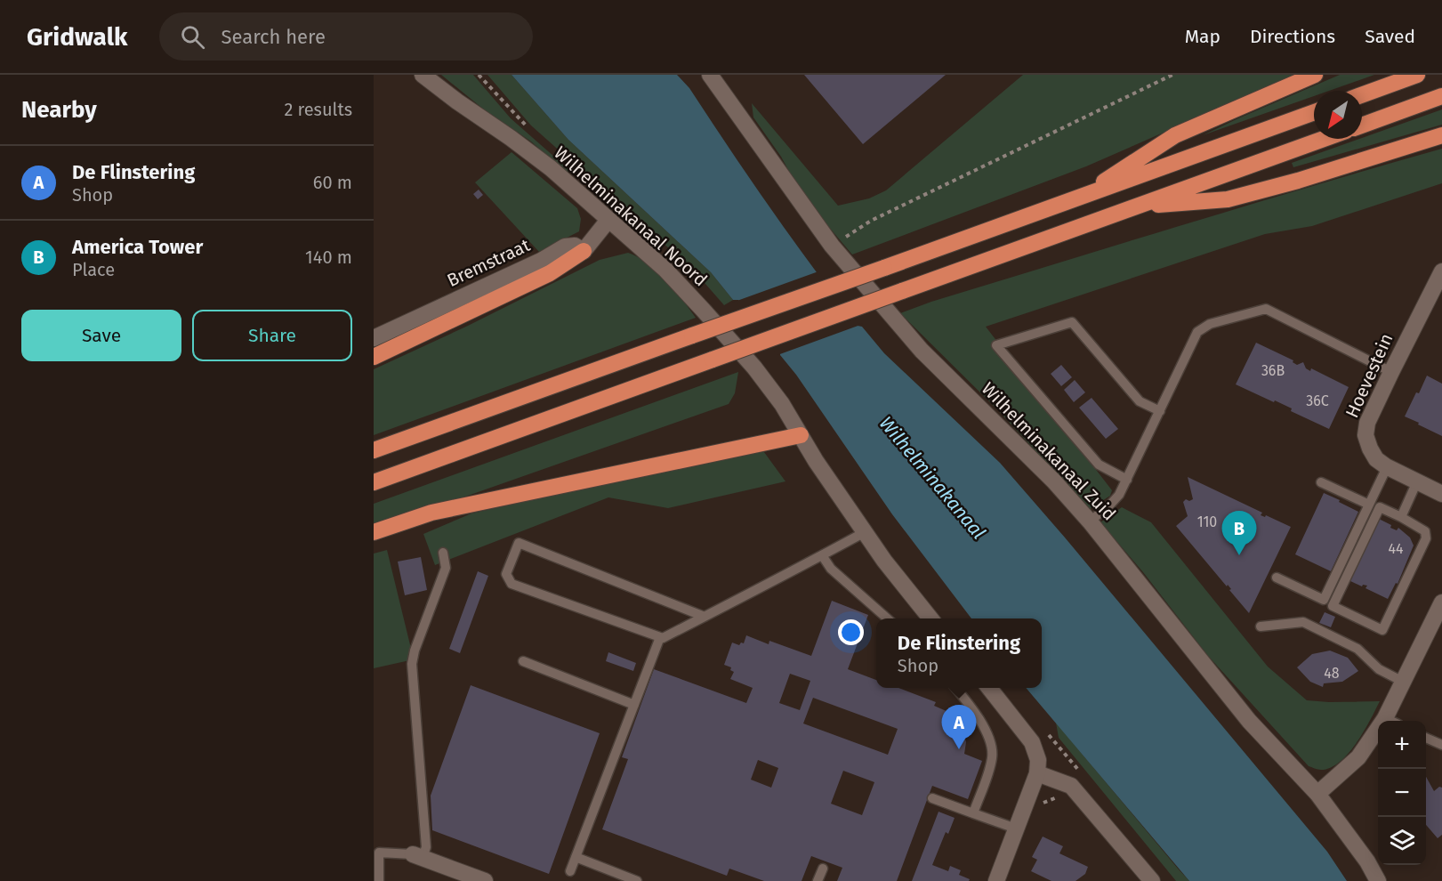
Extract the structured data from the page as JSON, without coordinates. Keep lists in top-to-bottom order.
{
  "streets": {
    "street": [
      "Wilhelminakanaal Noord",
      "Bremstraat",
      "Hoevestein",
      "Wilhelminakanaal Zuid"
    ]
  },
  "water": ["Wilhelminakanaal"],
  "house_numbers": [
    "36B",
    "36C",
    "110",
    "44",
    "48"
  ],
  "north": "bottom left",
  "page": {
    "header": "Gridwalk",
    "search": "Search here",
    "nav": ["Map", "Directions", "Saved"],
    "heading": ["Nearby", "2 results"],
    "list": [
      {
        "mark": "A",
        "name": "De Flinstering",
        "note": "Shop",
        "value": "60 m"
      },
      {
        "mark": "B",
        "name": "America Tower",
        "note": "Place",
        "value": "140 m"
      }
    ],
    "buttons": ["Save", "Share"],
    "pins": ["B", "A"],
    "popup": ["De Flinstering", "Shop"],
    "map_buttons": ["+", "−"]
  }
}
